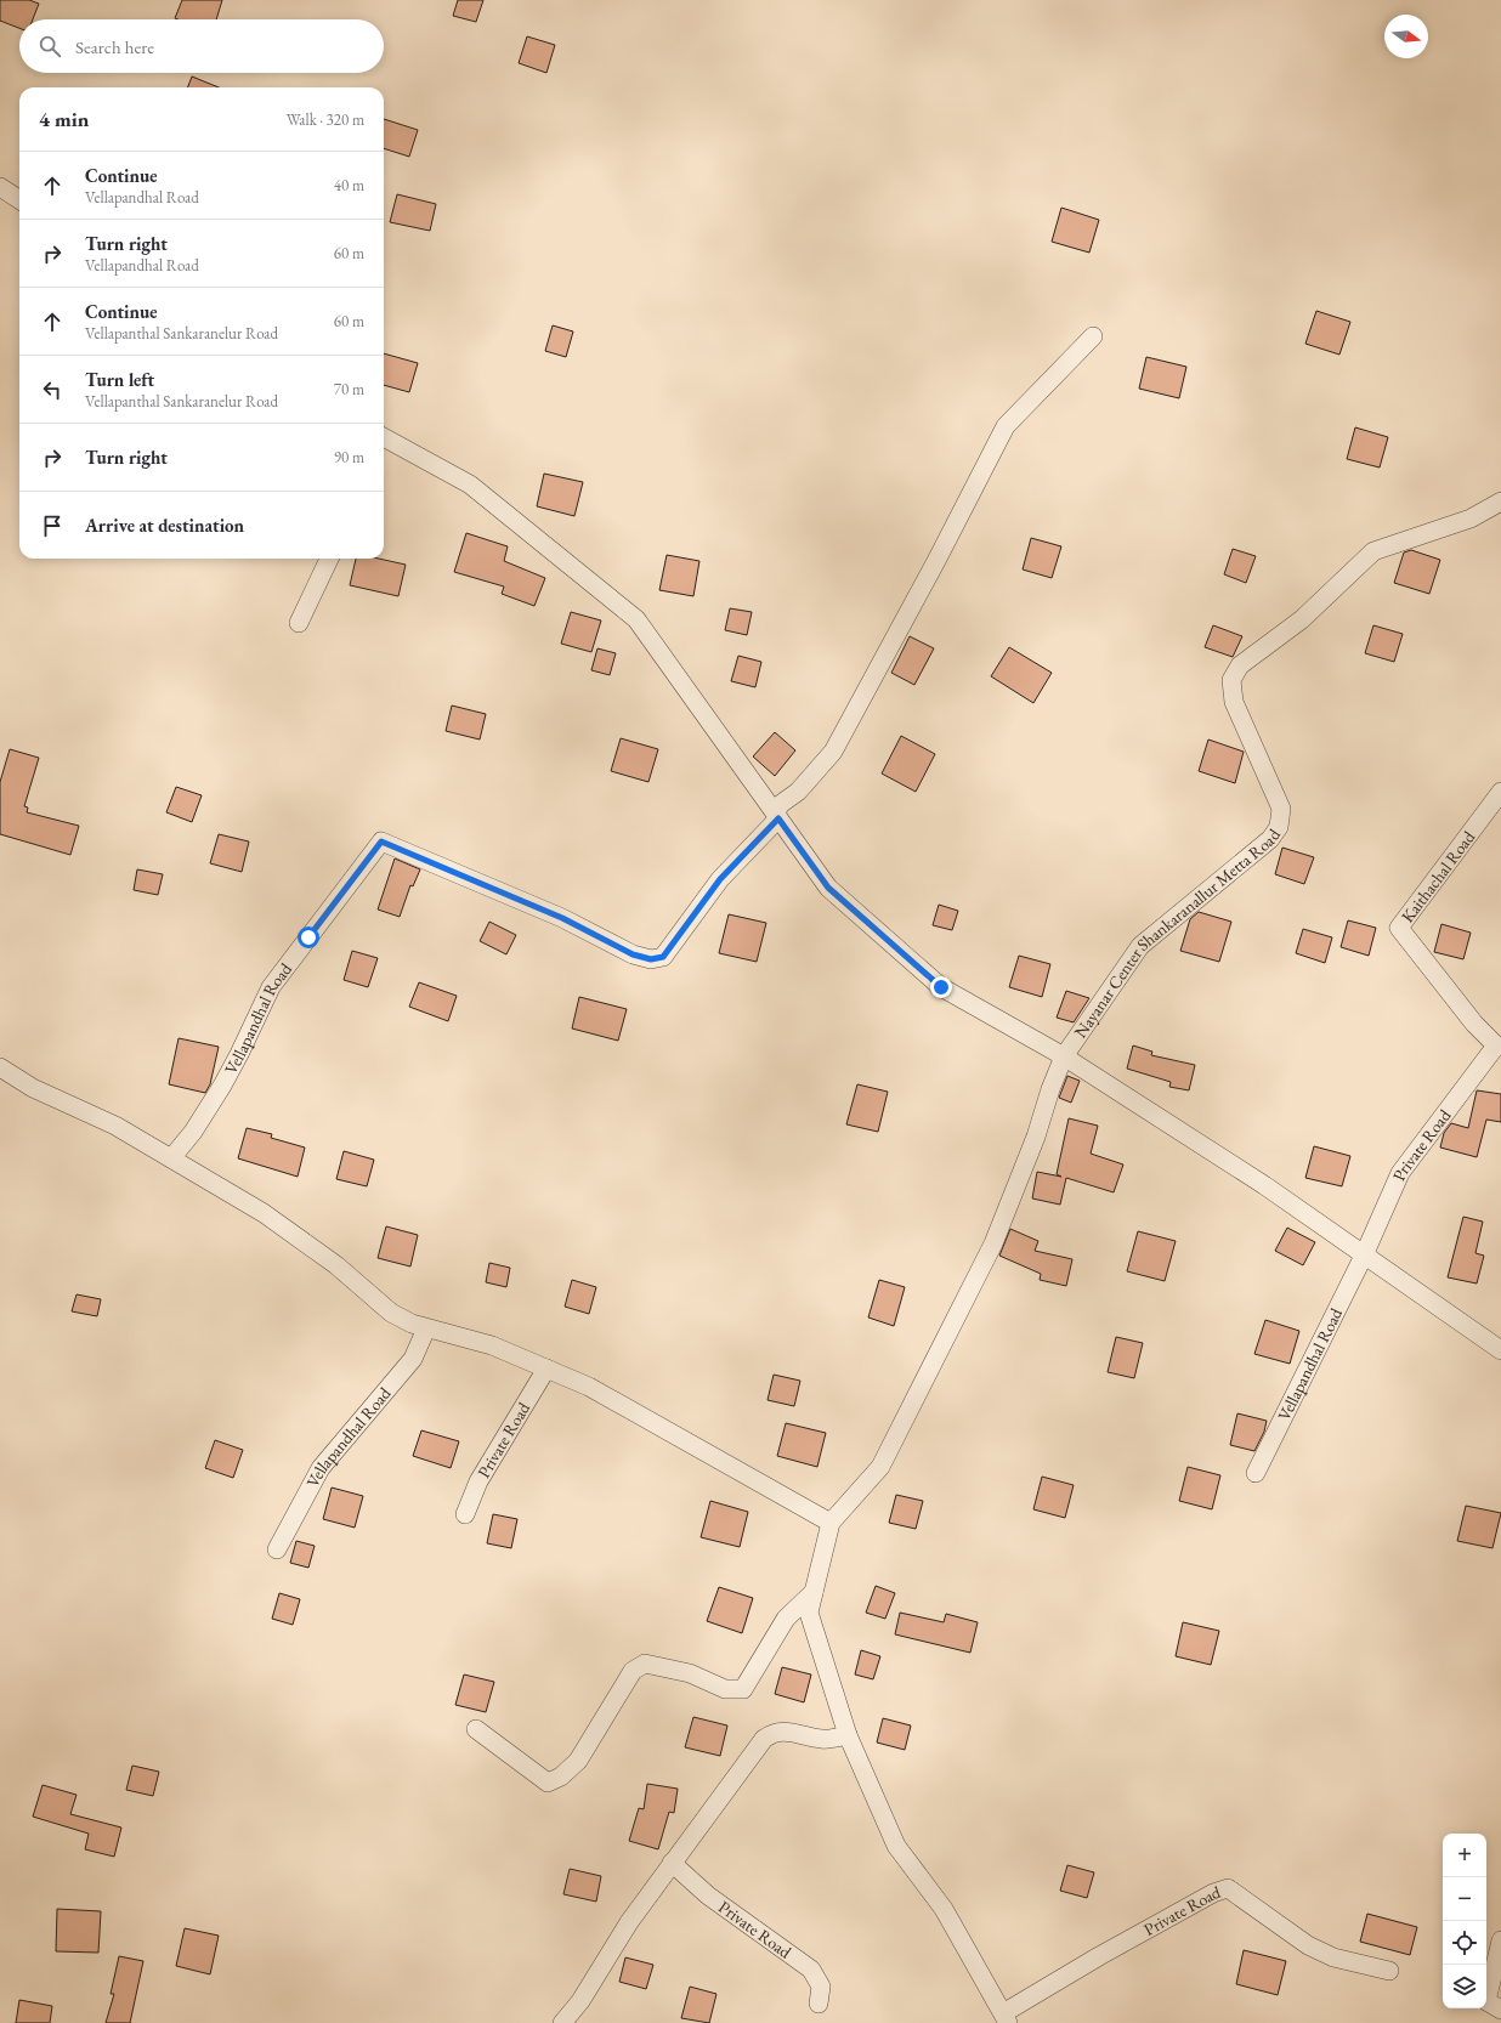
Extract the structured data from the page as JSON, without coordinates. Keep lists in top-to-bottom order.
{
  "streets": {
    "street": [
      "Kaithachal Road",
      "Nayanar Center Shankaranallur Metta Road",
      "Vellapandhal Road",
      "Private Road"
    ]
  },
  "crossings": [
    ["Kaithachal Road", "Private Road"],
    ["Vellapandhal Road", "Private Road"]
  ],
  "north": "right",
  "page": {
    "search": "Search here",
    "heading": ["4 min", "Walk · 320 m"],
    "list": [
      ["Continue", "Vellapandhal Road", "40 m"],
      ["Turn right", "Vellapandhal Road", "60 m"],
      ["Continue", "Vellapanthal Sankaranelur Road", "60 m"],
      ["Turn left", "Vellapanthal Sankaranelur Road", "70 m"],
      ["Turn right", "90 m"],
      "Arrive at destination"
    ],
    "map_buttons": ["+", "−"]
  }
}
